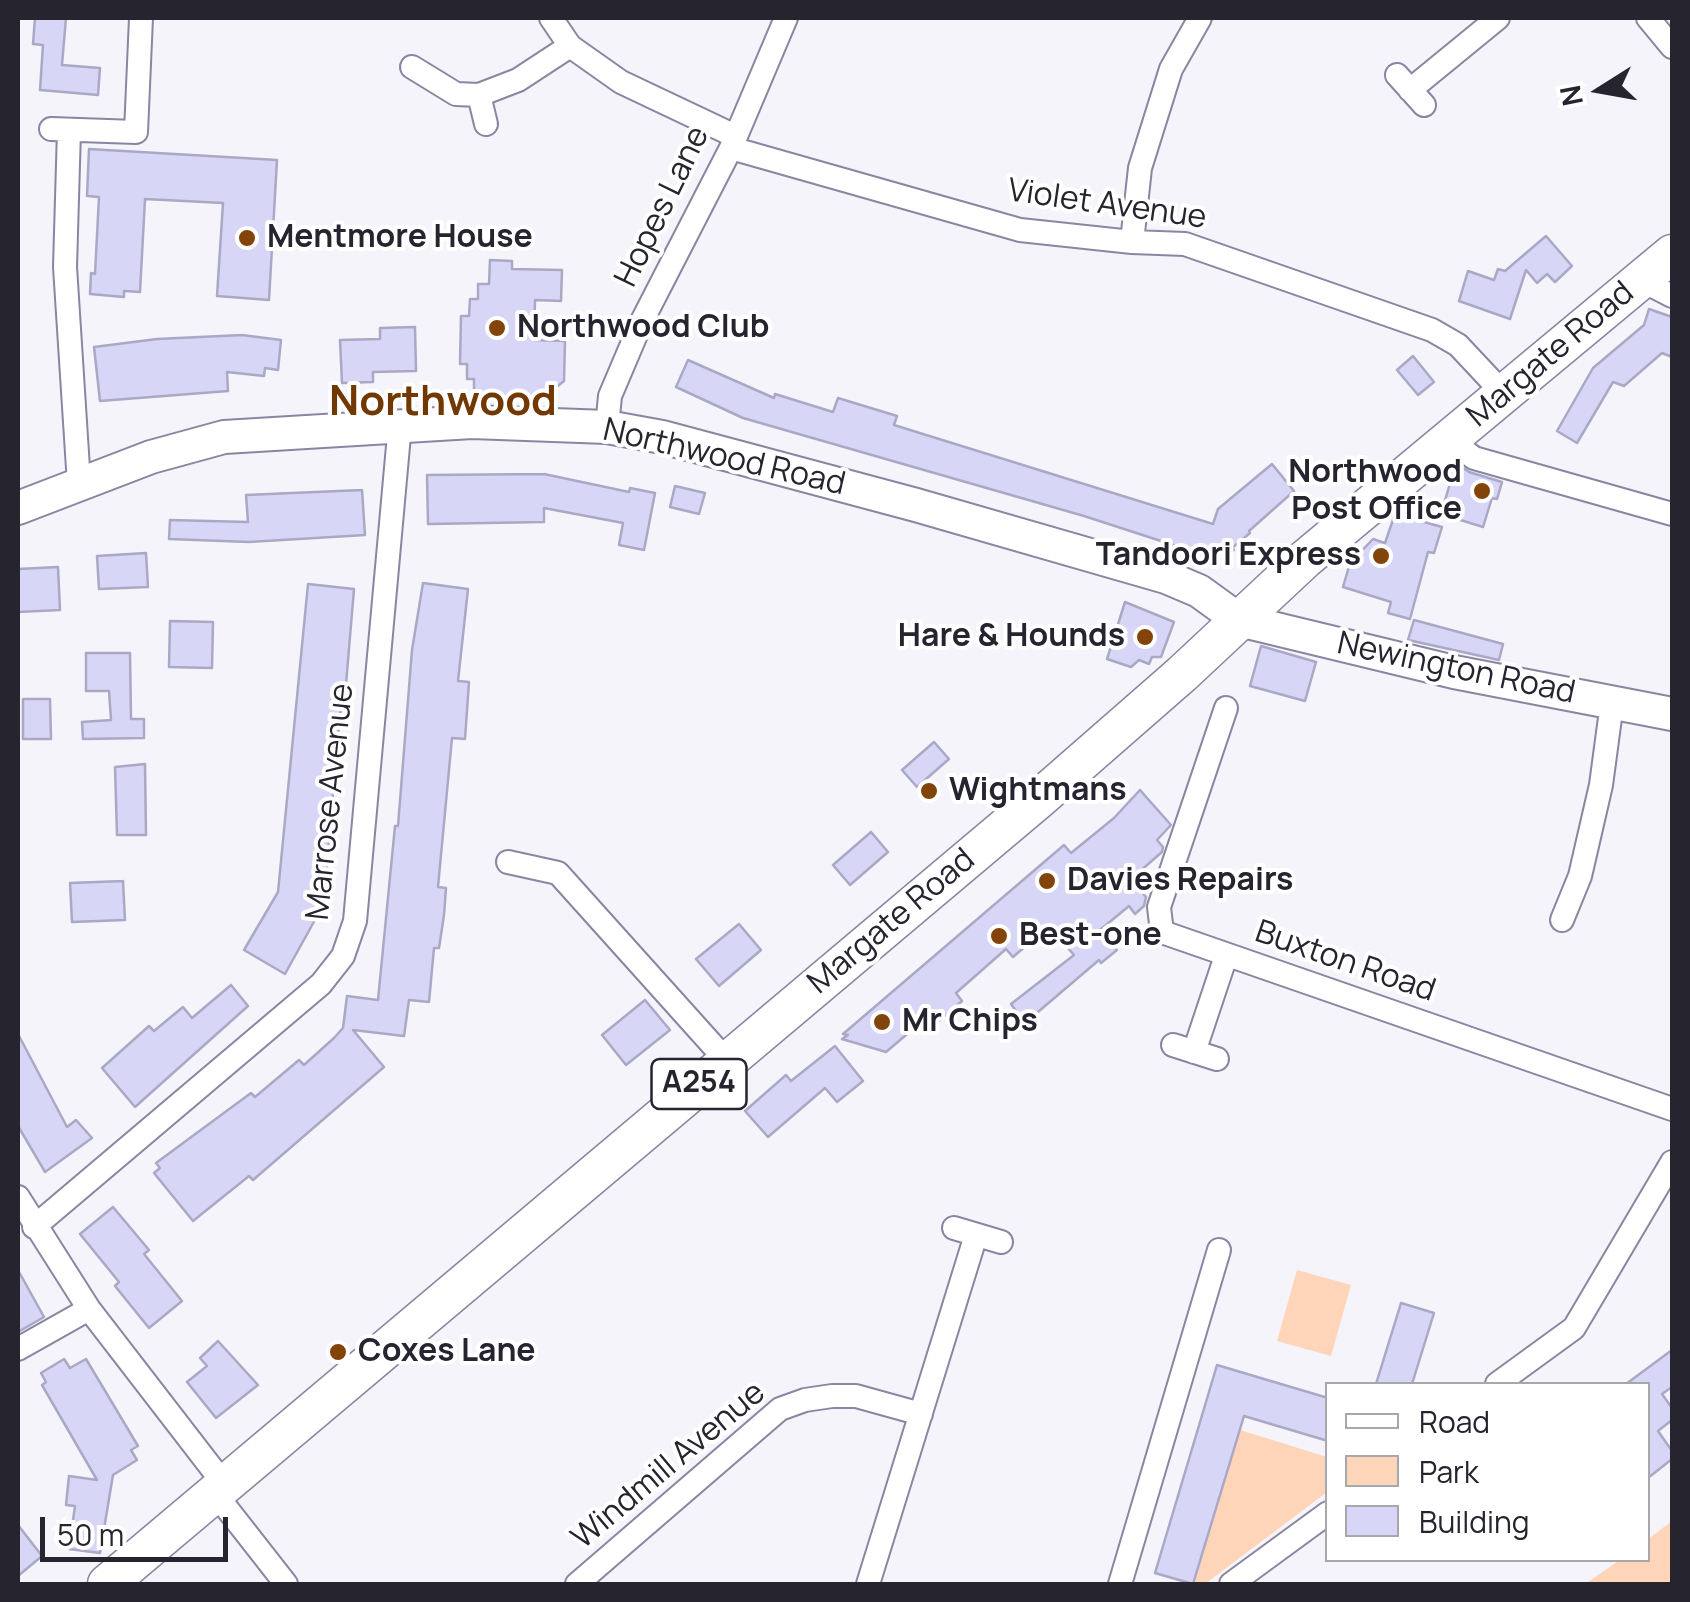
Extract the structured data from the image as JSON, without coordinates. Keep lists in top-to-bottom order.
{
  "streets": {
    "main road": ["Margate Road", "A254"],
    "street": [
      "Violet Avenue",
      "Hopes Lane",
      "Northwood Road",
      "Newington Road",
      "Marrose Avenue",
      "Buxton Road",
      "Windmill Avenue"
    ]
  },
  "crossings": [
    ["Violet Avenue", "Hopes Lane"],
    ["Violet Avenue", "Margate Road"],
    ["Hopes Lane", "Northwood Road"],
    ["Margate Road", "Northwood Road"],
    ["Margate Road", "Newington Road"],
    ["Northwood Road", "Newington Road"],
    ["Northwood Road", "Marrose Avenue"]
  ],
  "districts": ["Northwood"],
  "places": [
    "Mentmore House",
    "Northwood Club",
    "Northwood Post Office",
    "Tandoori Express",
    "Hare & Hounds",
    "Wightmans",
    "Davies Repairs",
    "Best-one",
    "Mr Chips",
    "Coxes Lane"
  ],
  "legend": ["Road", "Park", "Building"],
  "scale_bar": "50 m",
  "north": "left"
}
